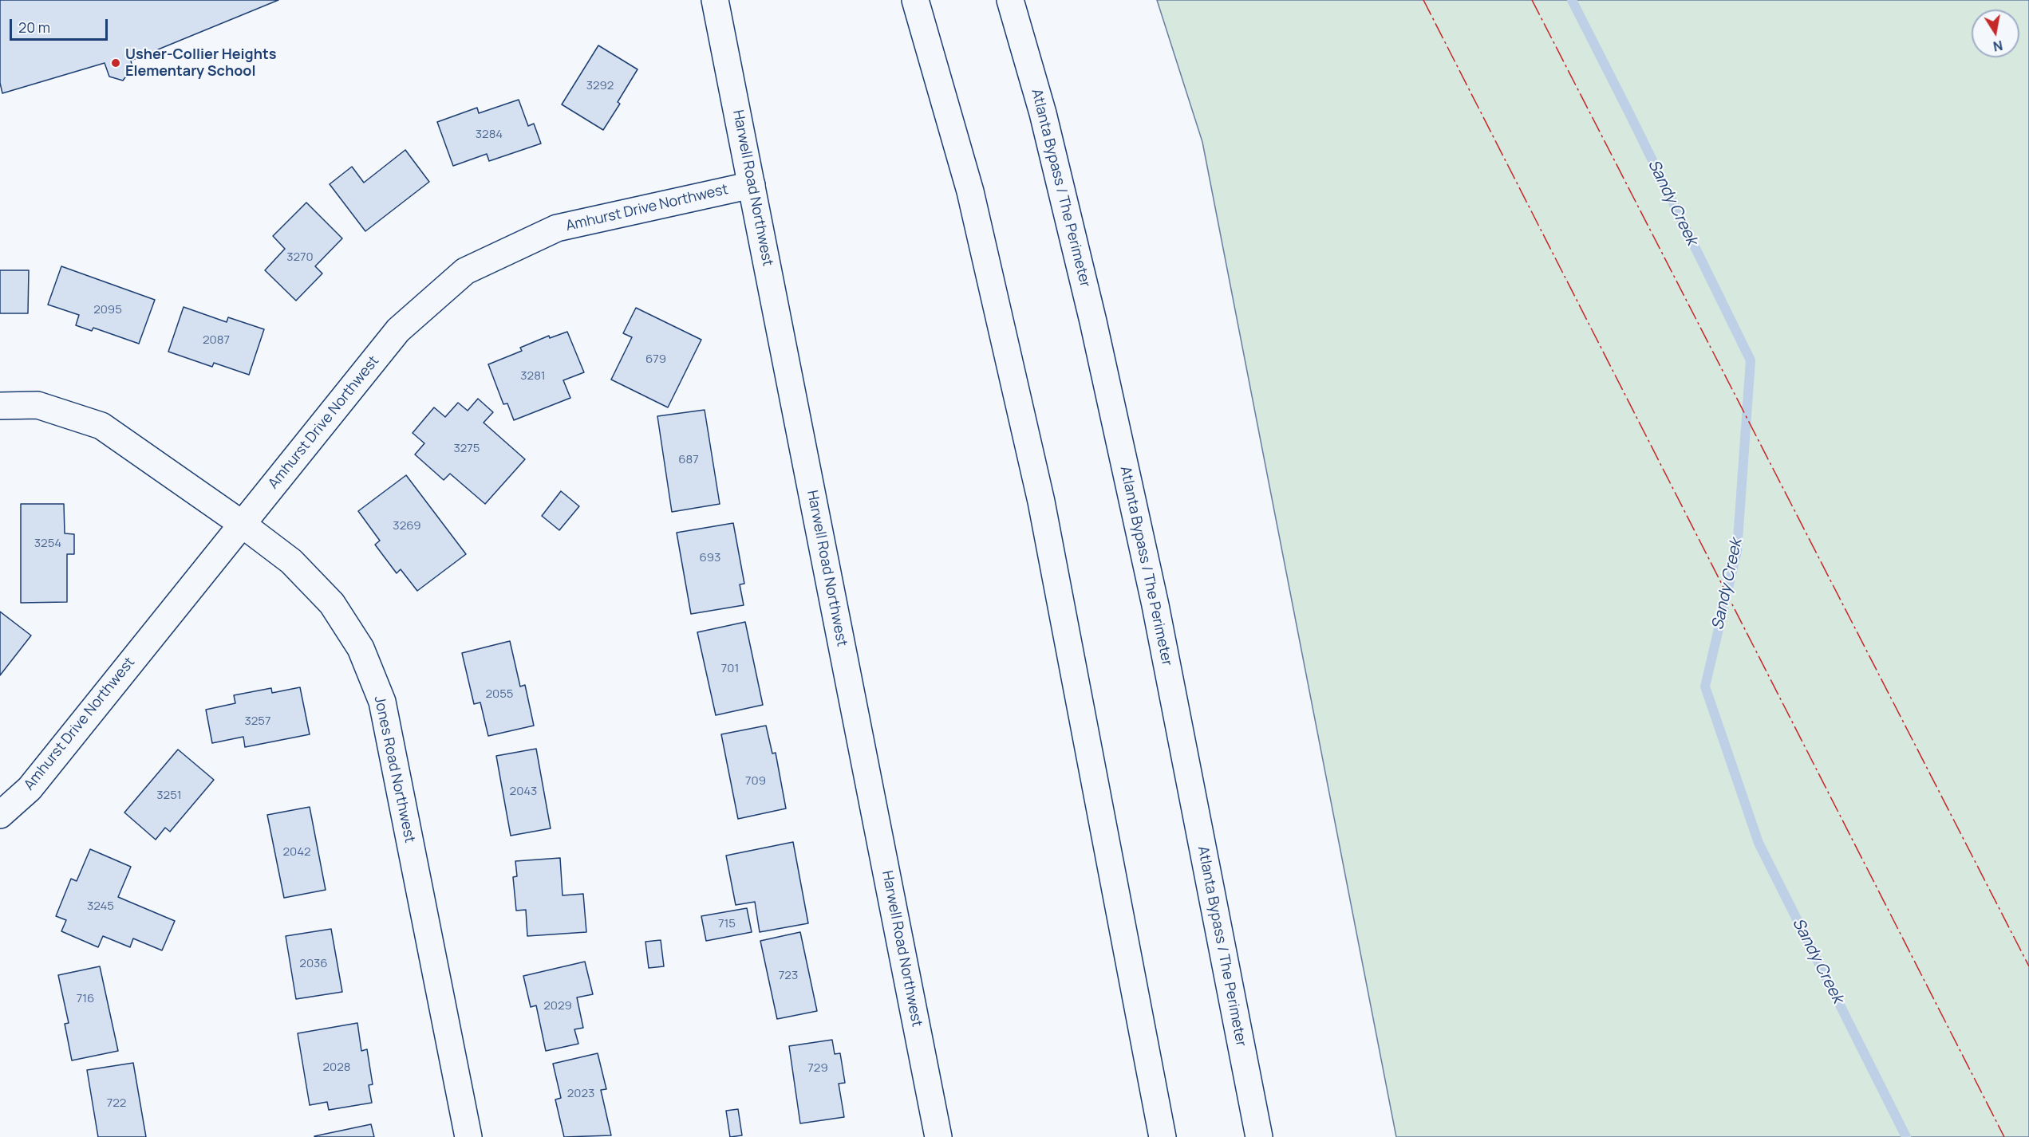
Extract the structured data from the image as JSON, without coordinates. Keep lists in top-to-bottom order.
{
  "streets": {
    "main road": [
      "Harwell Road Northwest",
      "Atlanta Bypass / The Perimeter",
      "Amhurst Drive Northwest",
      "Jones Road Northwest"
    ]
  },
  "crossings": [
    ["Harwell Road Northwest", "Amhurst Drive Northwest"],
    ["Amhurst Drive Northwest", "Jones Road Northwest"]
  ],
  "water": ["Sandy Creek"],
  "places": ["Usher-Collier Heights Elementary School"],
  "house_numbers": [
    "3292",
    "3284",
    "3270",
    "2095",
    "2087",
    "679",
    "3281",
    "3275",
    "687",
    "3269",
    "3254",
    "693",
    "701",
    "2055",
    "3257",
    "709",
    "2043",
    "3251",
    "2042",
    "3245",
    "715",
    "2036",
    "723",
    "716",
    "2029",
    "2028",
    "729",
    "2023",
    "722"
  ],
  "scale_bar": "20 m",
  "north": "bottom"
}
